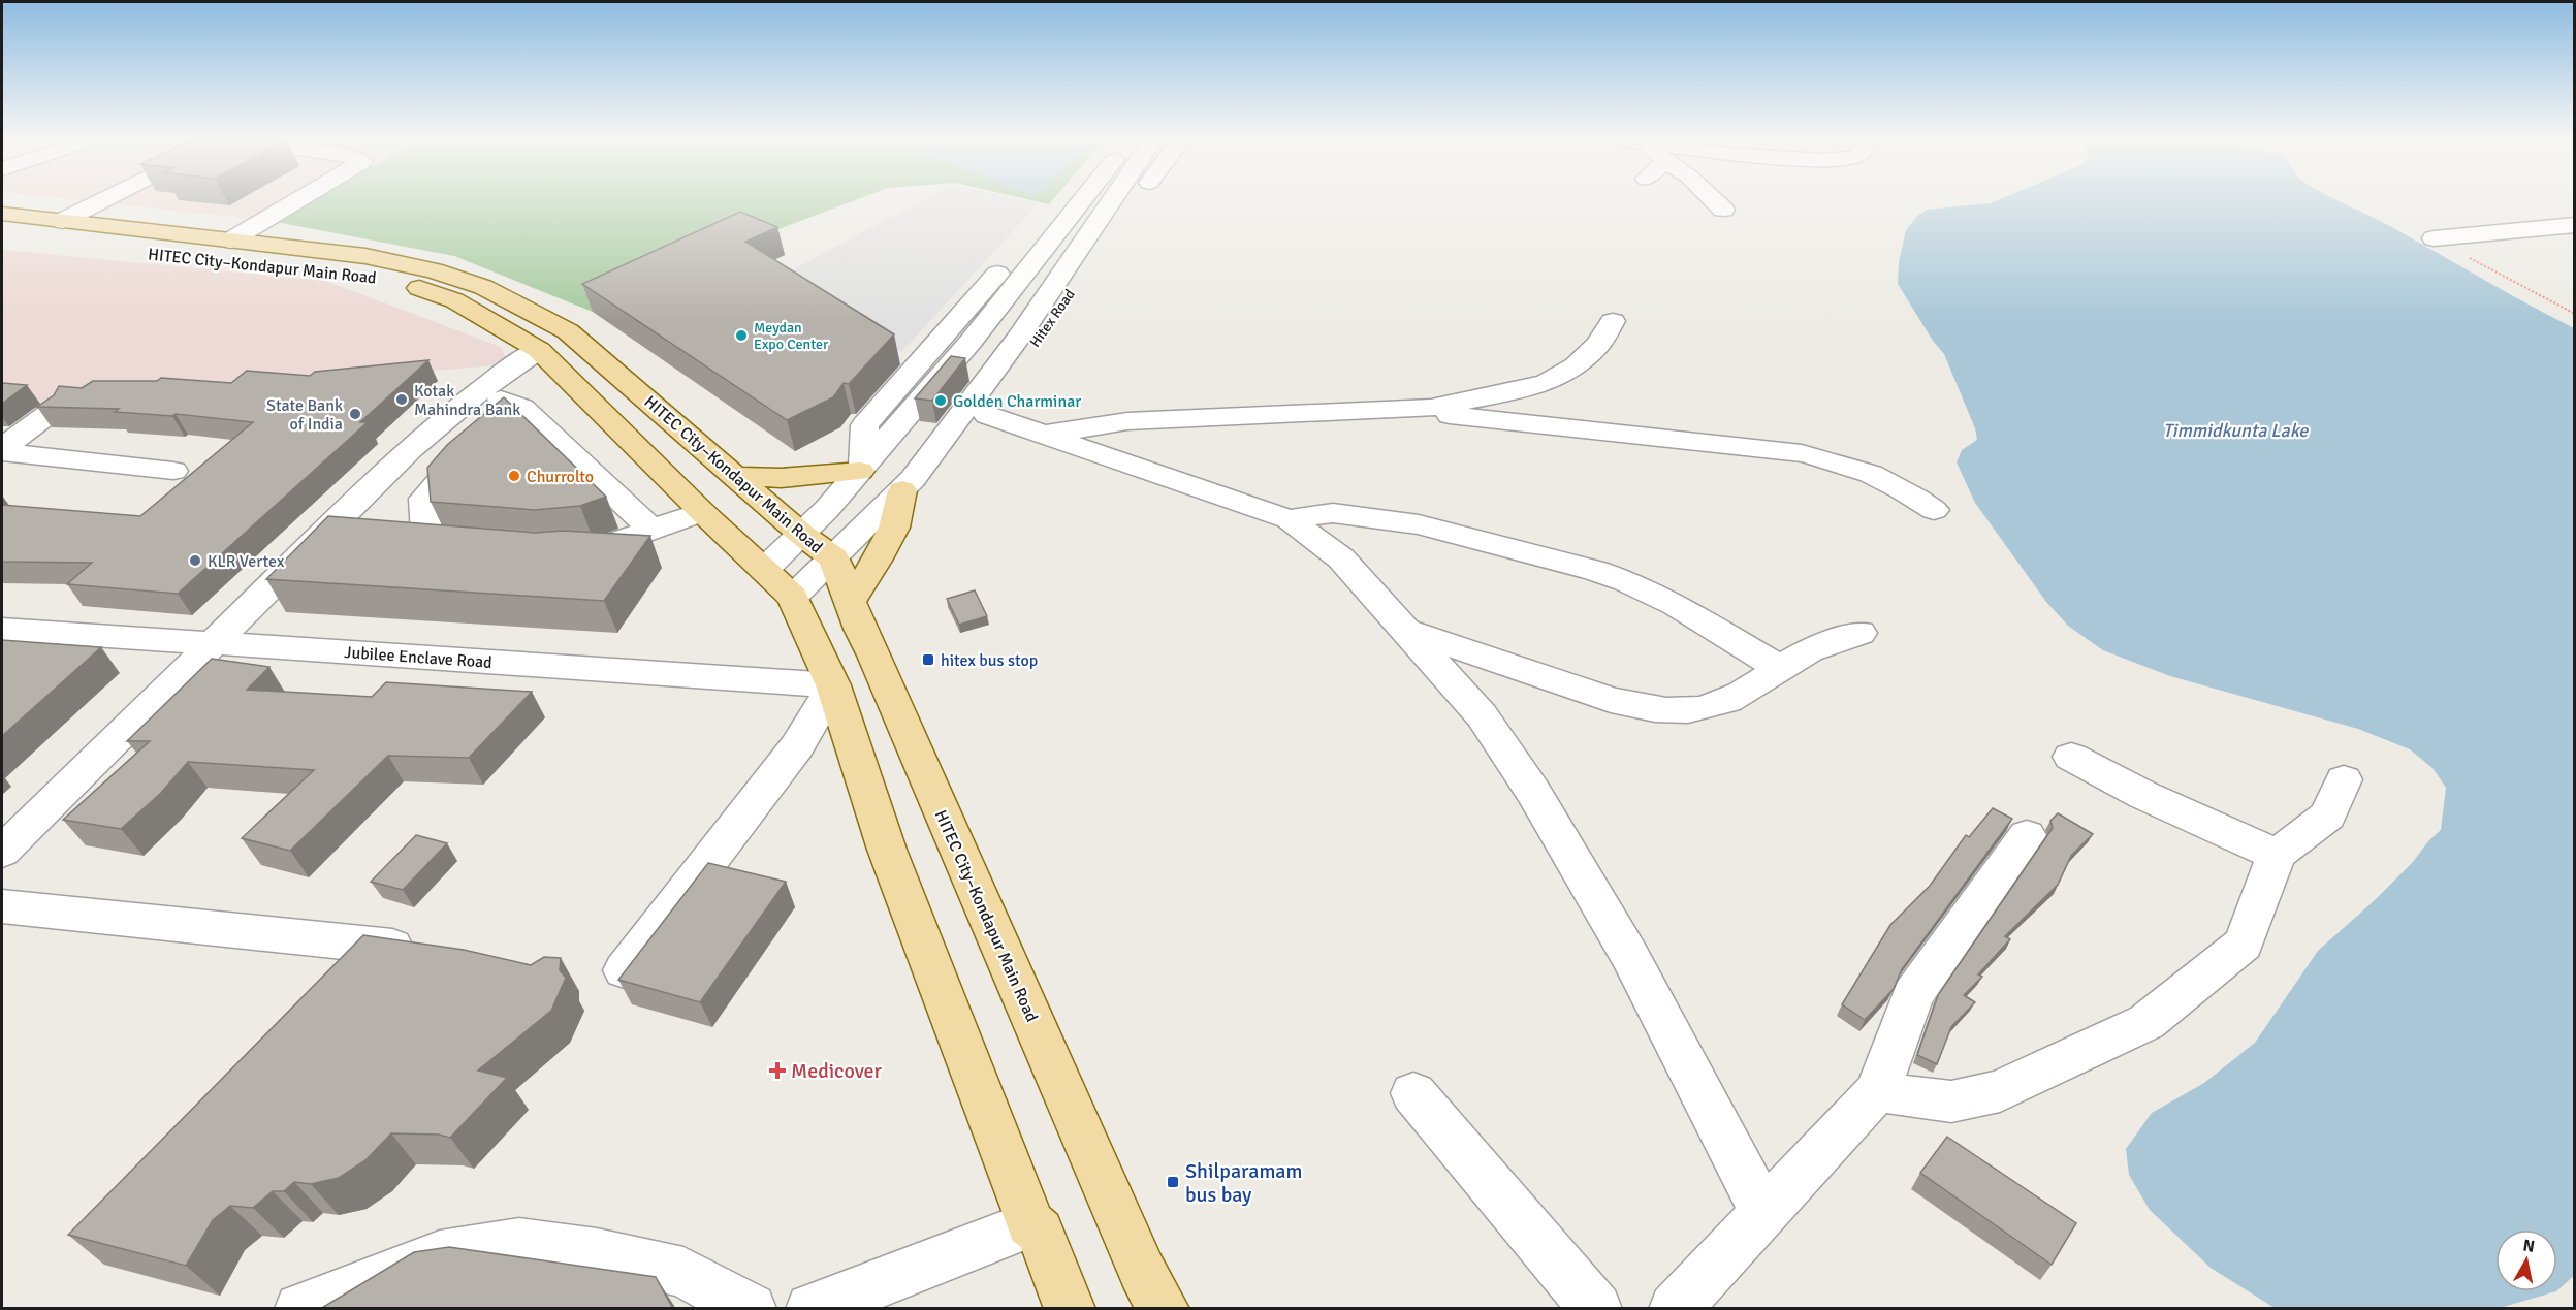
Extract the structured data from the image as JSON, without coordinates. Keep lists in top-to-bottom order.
{
  "streets": {
    "main road": ["HITEC City–Kondapur Main Road"],
    "street": ["Hitex Road", "Jubilee Enclave Road"]
  },
  "crossings": [
    ["HITEC City–Kondapur Main Road", "Hitex Road"],
    ["HITEC City–Kondapur Main Road", "Jubilee Enclave Road"]
  ],
  "water": ["Timmidkunta Lake"],
  "places": {
    "other": [
      "Meydan Expo Center",
      "Kotak Mahindra Bank",
      "Golden Charminar",
      "State Bank of India",
      "Churrolto",
      "KLR Vertex"
    ],
    "transit": ["hitex bus stop", "Shilparamam bus bay"],
    "health": ["Medicover"]
  },
  "north": "top"
}
